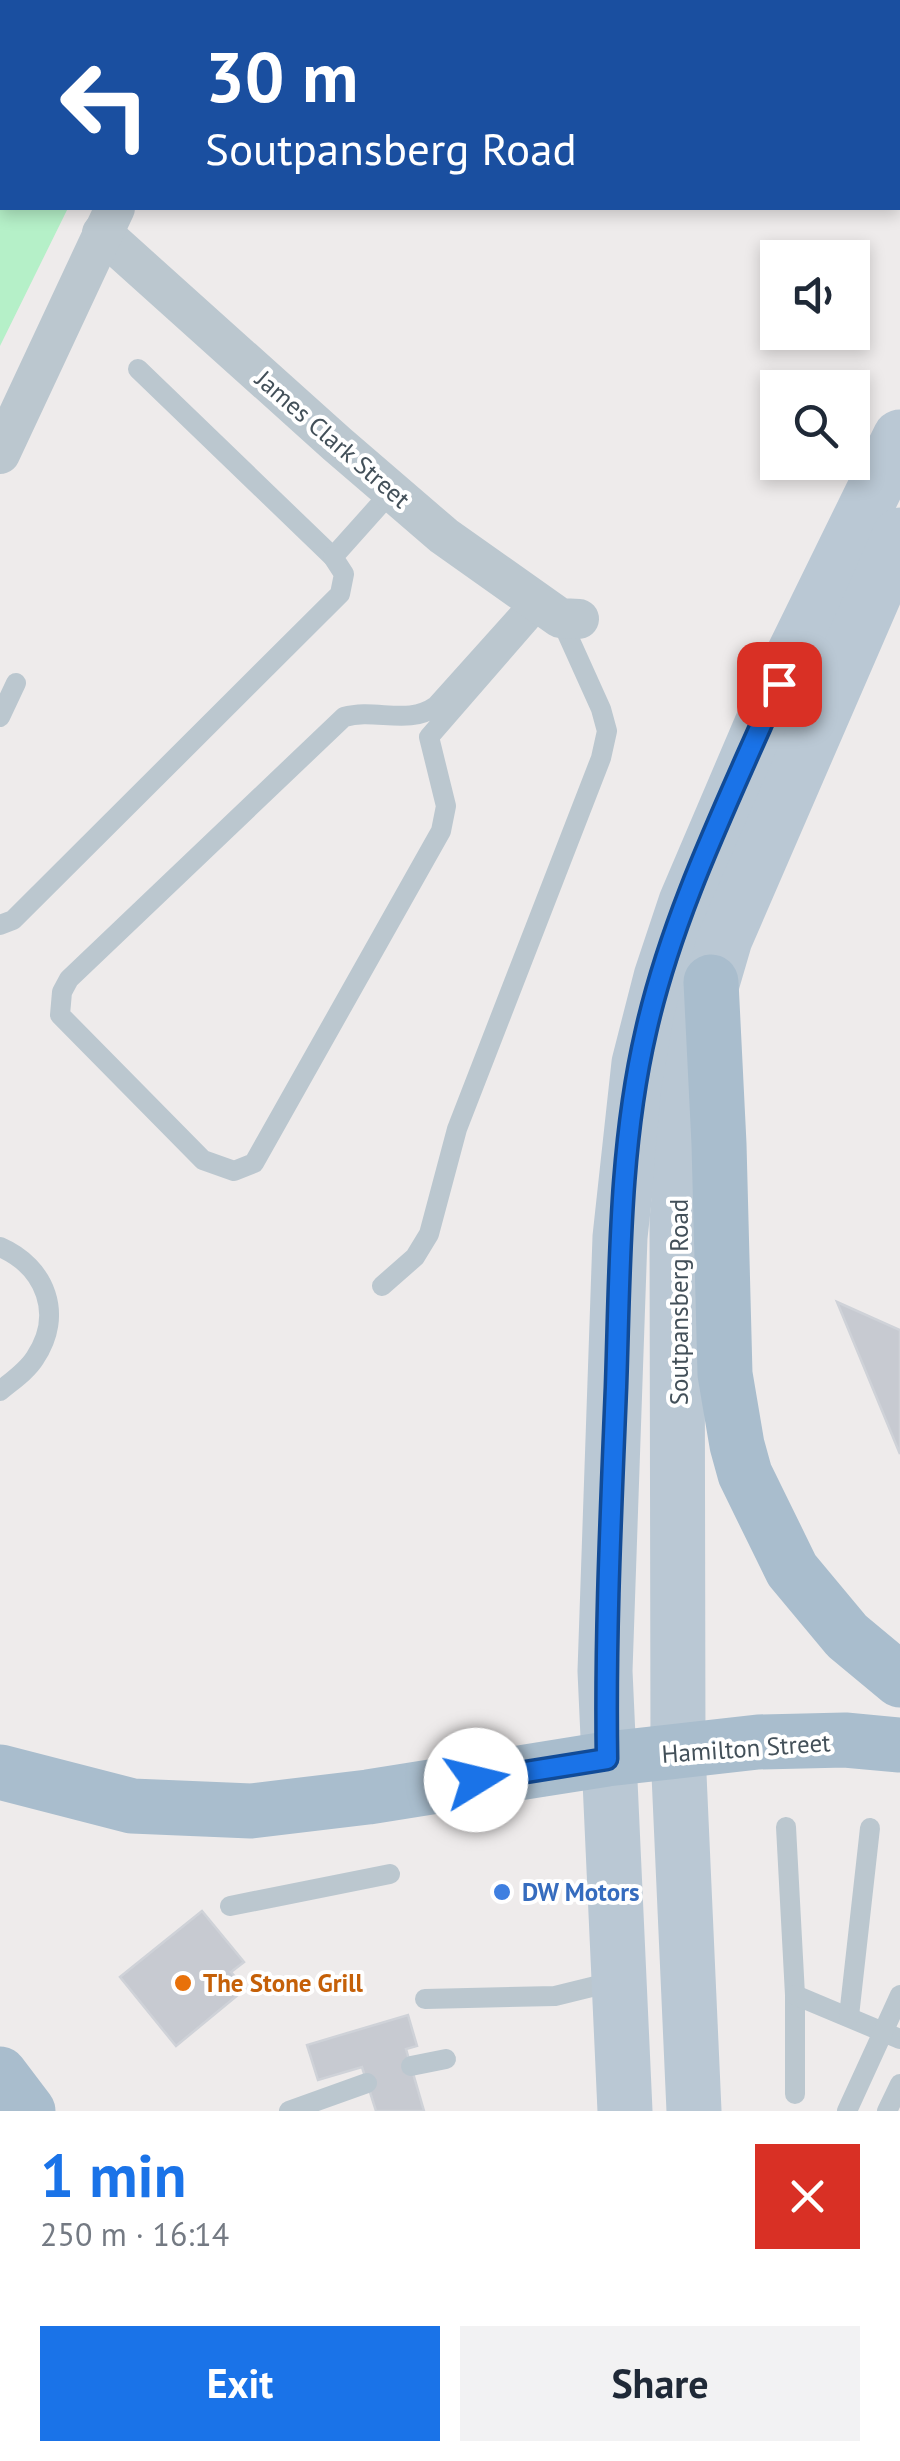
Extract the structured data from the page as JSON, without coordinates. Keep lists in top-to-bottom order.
{
  "streets": {
    "main road": ["Soutpansberg Road", "Hamilton Street"],
    "street": ["James Clark Street"]
  },
  "crossings": [
    ["Soutpansberg Road", "Hamilton Street"]
  ],
  "places": ["DW Motors", "The Stone Grill"],
  "page": {
    "turn": ["30 m", "Soutpansberg Road"],
    "heading": ["1 min", "250 m · 16:14"],
    "buttons": ["Exit", "Share"]
  }
}
